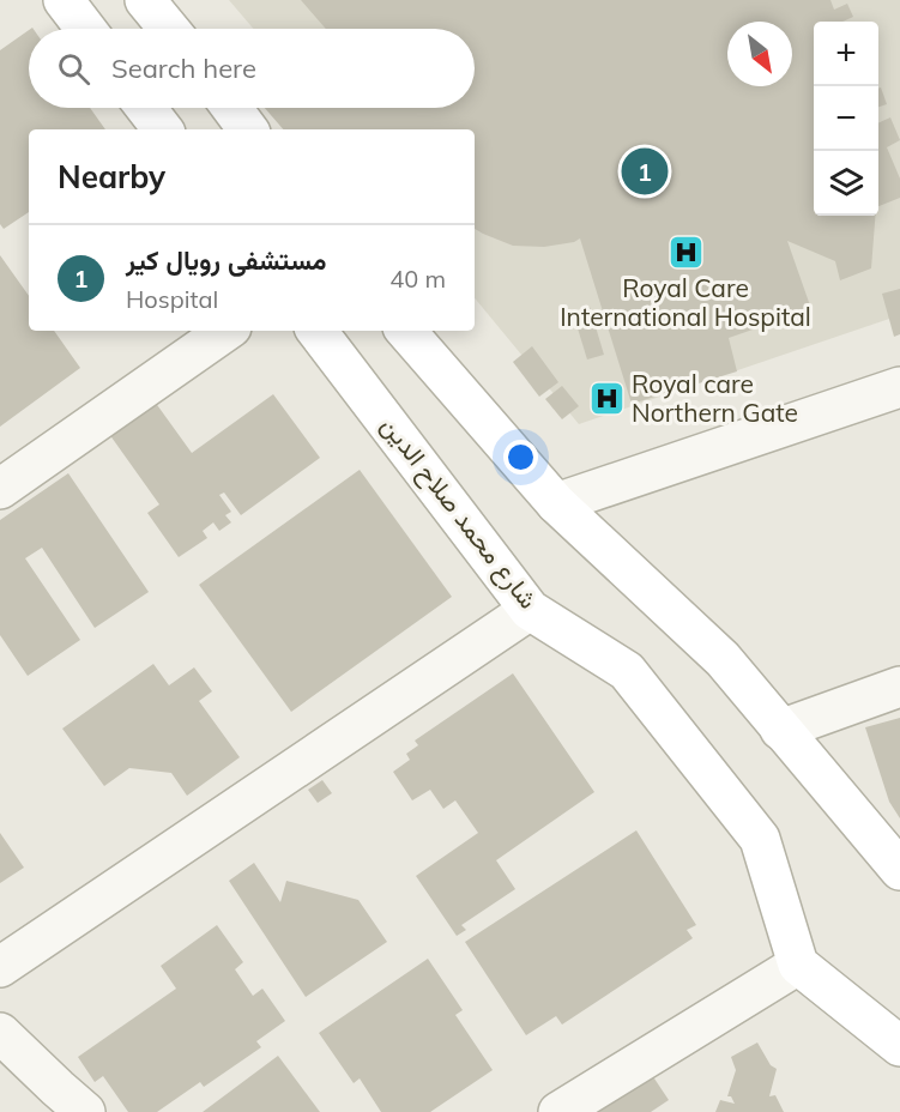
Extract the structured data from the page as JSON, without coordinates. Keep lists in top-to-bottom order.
{
  "streets": {
    "main road": ["شارع محمد صلاح الدين"]
  },
  "places": {
    "hospital": ["Royal Care International Hospital", "Royal care Northern Gate"]
  },
  "north": "bottom right",
  "page": {
    "map_buttons": ["+", "−"],
    "search": "Search here",
    "heading": "Nearby",
    "pins": "1",
    "list": [
      {
        "mark": "1",
        "name": "مستشفى رويال كير",
        "note": "Hospital",
        "value": "40 m"
      }
    ]
  }
}
